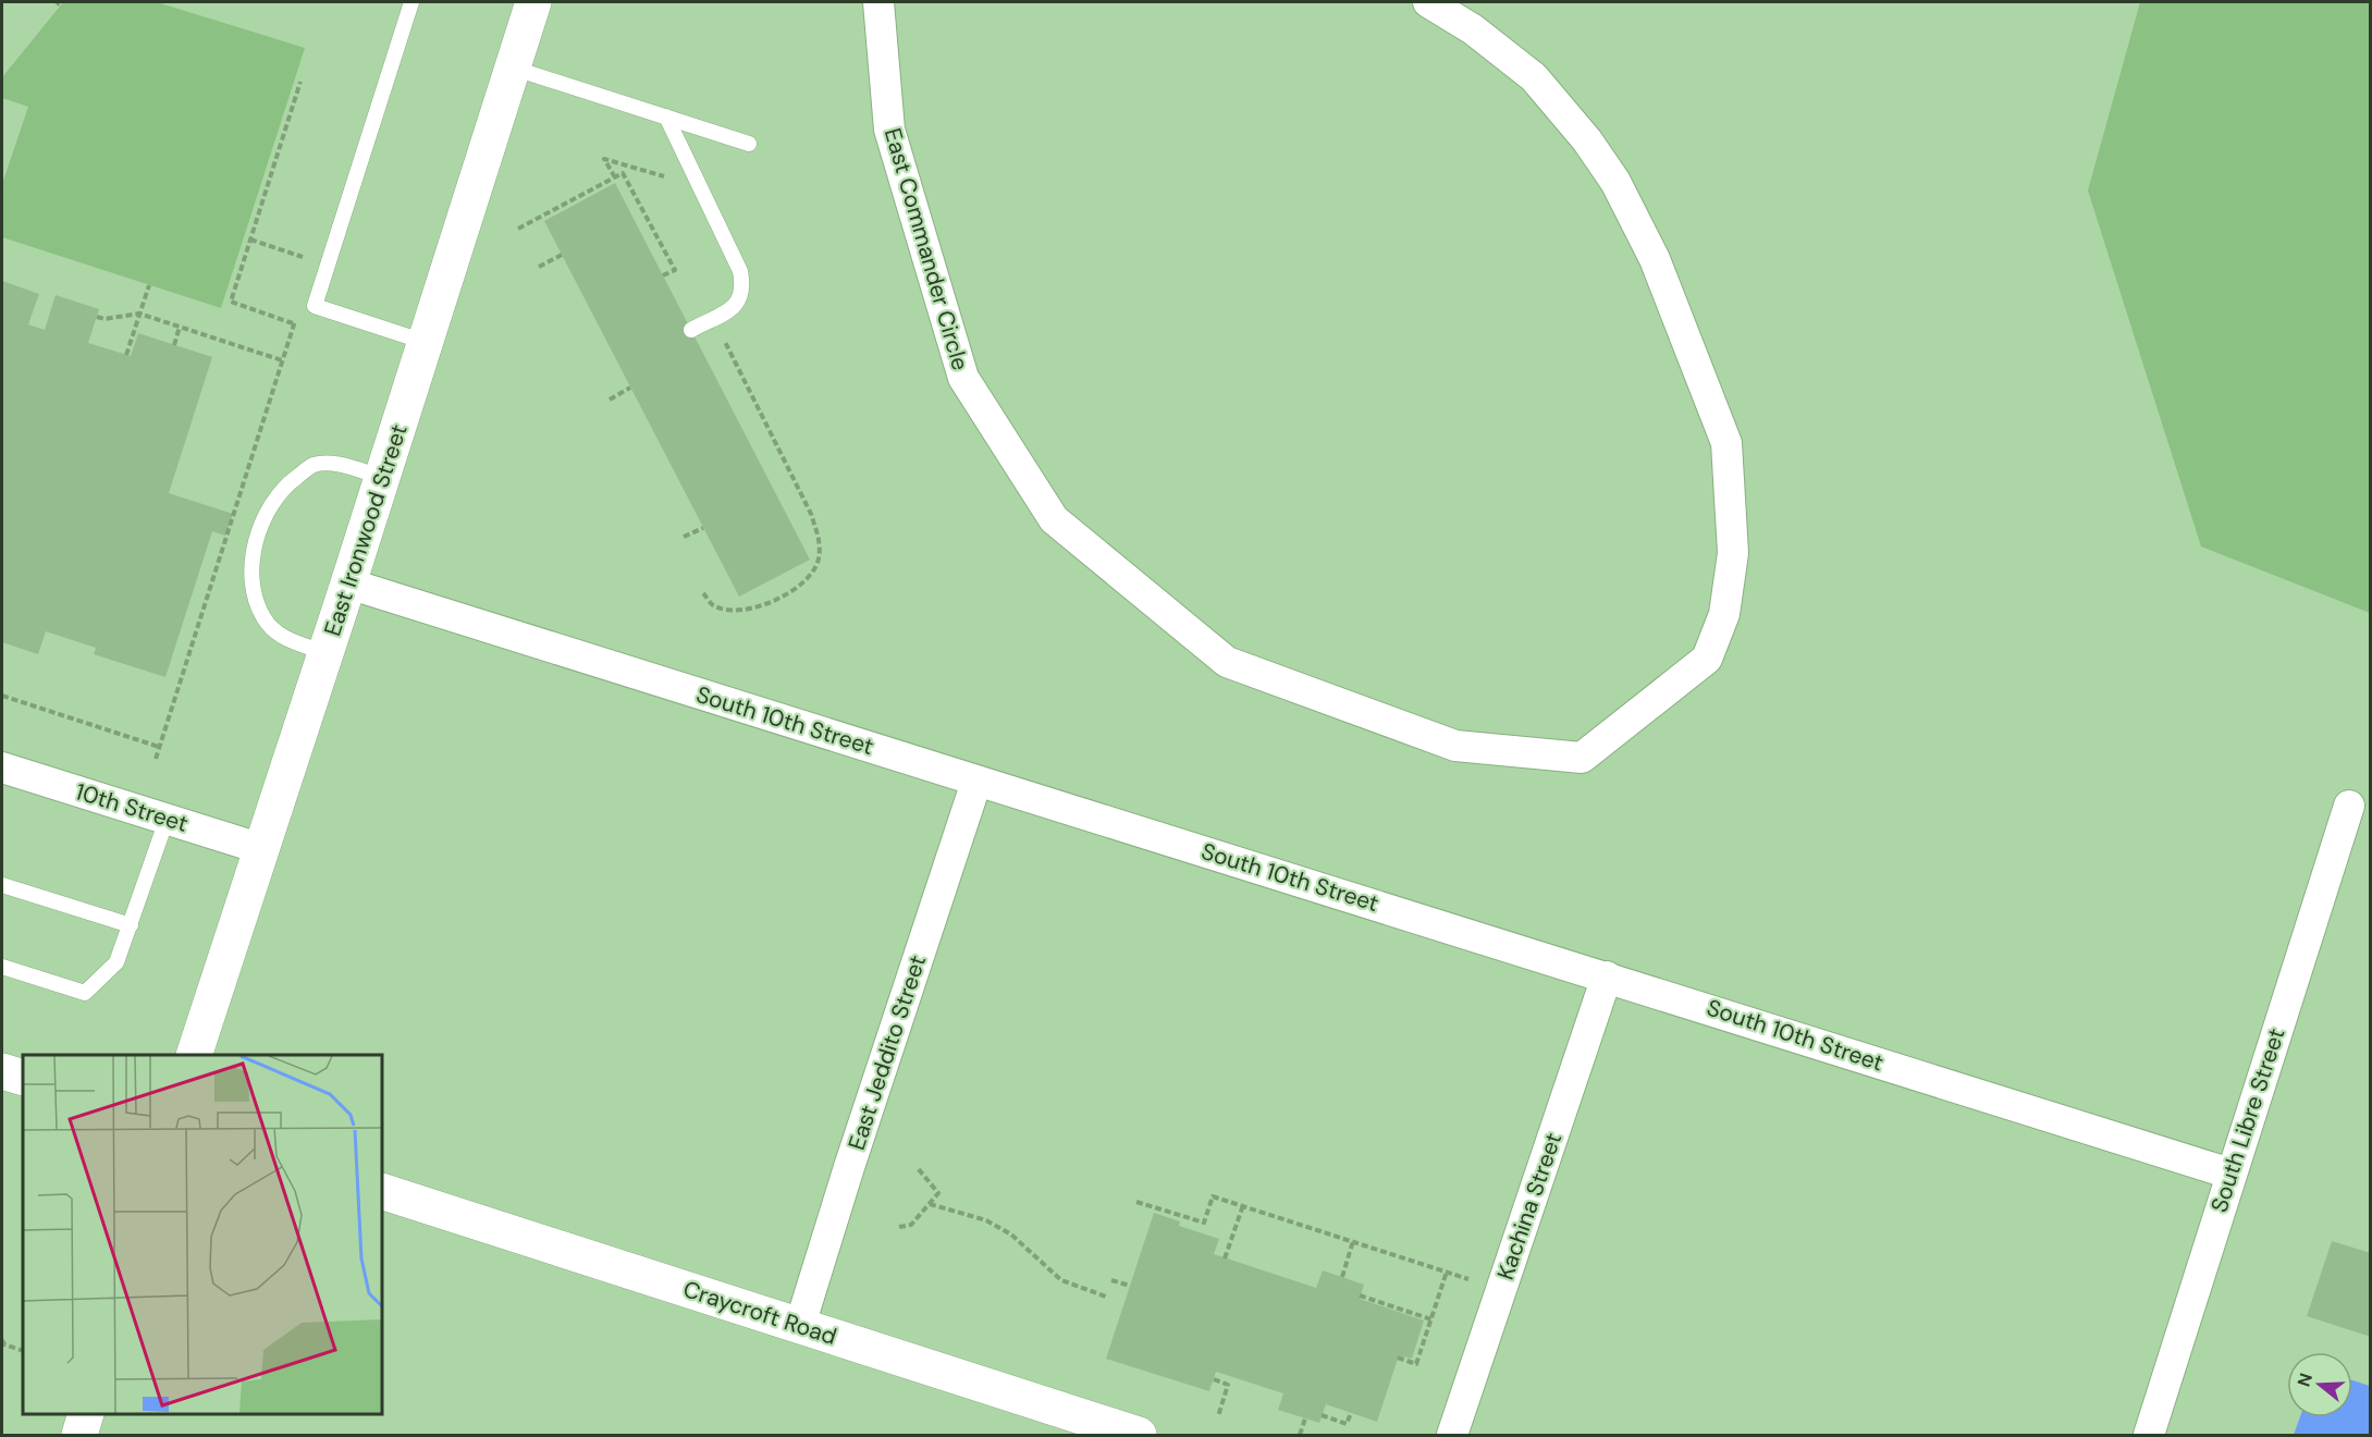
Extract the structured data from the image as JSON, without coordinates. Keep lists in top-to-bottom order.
{
  "streets": {
    "street": [
      "East Commander Circle",
      "East Ironwood Street",
      "South 10th Street",
      "10th Street",
      "East Jeddito Street",
      "South Libre Street",
      "Kachina Street",
      "Craycroft Road"
    ]
  },
  "crossings": [
    ["East Ironwood Street", "South 10th Street"],
    ["East Ironwood Street", "10th Street"],
    ["South 10th Street", "East Jeddito Street"],
    ["South 10th Street", "South Libre Street"],
    ["South 10th Street", "Kachina Street"],
    ["East Jeddito Street", "Craycroft Road"]
  ],
  "north": "left"
}
